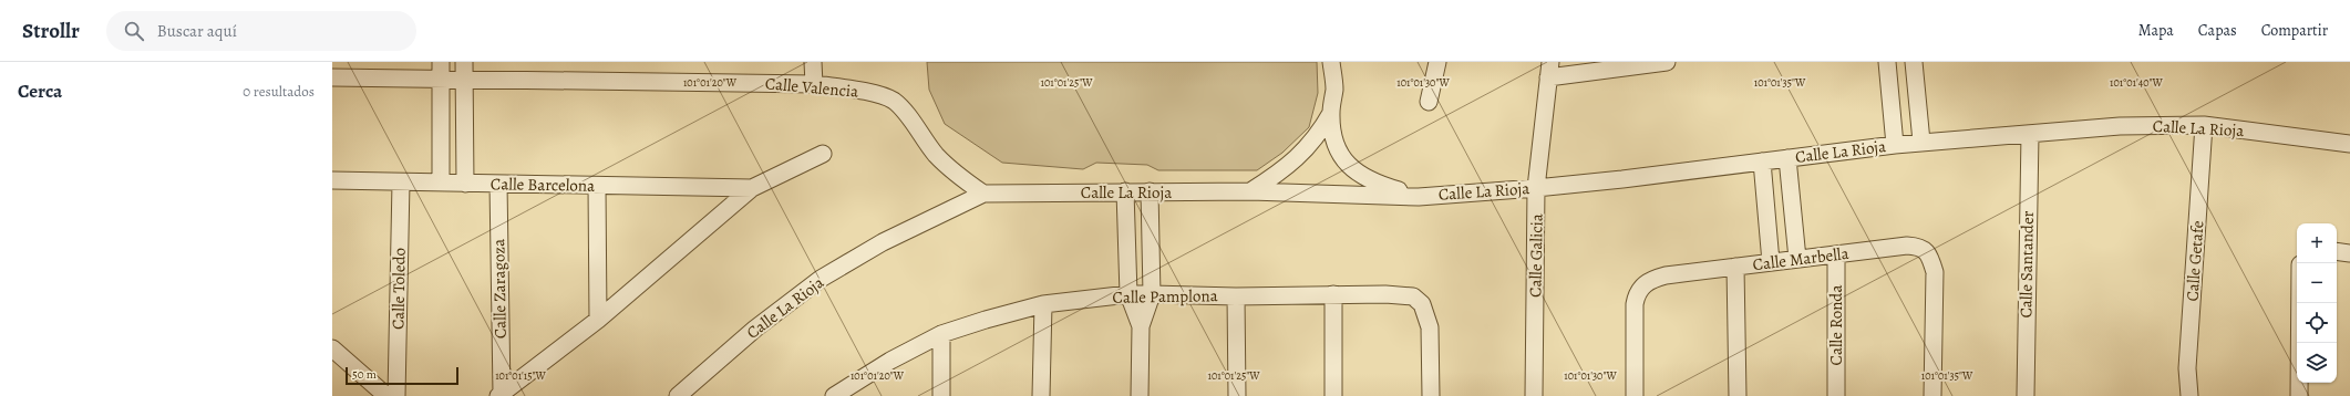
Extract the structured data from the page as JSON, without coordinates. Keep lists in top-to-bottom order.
{
  "streets": {
    "street": [
      "Calle Valencia",
      "Calle La Rioja",
      "Calle Barcelona",
      "Calle Galicia",
      "Calle Marbella",
      "Calle Getafe",
      "Calle Santander",
      "Calle Toledo",
      "Calle Zaragoza",
      "Calle Pamplona",
      "Calle Ronda"
    ]
  },
  "crossings": [
    ["Calle Valencia", "Calle La Rioja"],
    ["Calle La Rioja", "Calle Galicia"],
    ["Calle La Rioja", "Calle Getafe"],
    ["Calle La Rioja", "Calle Santander"],
    ["Calle Barcelona", "Calle Toledo"],
    ["Calle Barcelona", "Calle Zaragoza"],
    ["Calle Marbella", "Calle Ronda"]
  ],
  "scale_bar": "50 m",
  "page": {
    "header": "Strollr",
    "search": "Buscar aquí",
    "nav": ["Mapa", "Capas", "Compartir"],
    "heading": ["Cerca", "0 resultados"],
    "map_buttons": ["+", "−"],
    "scale": "50 m"
  },
  "coordinates": [
    "101°01'20\"W",
    "101°01'25\"W",
    "101°01'30\"W",
    "101°01'35\"W",
    "101°01'40\"W",
    "101°01'15\"W"
  ]
}
